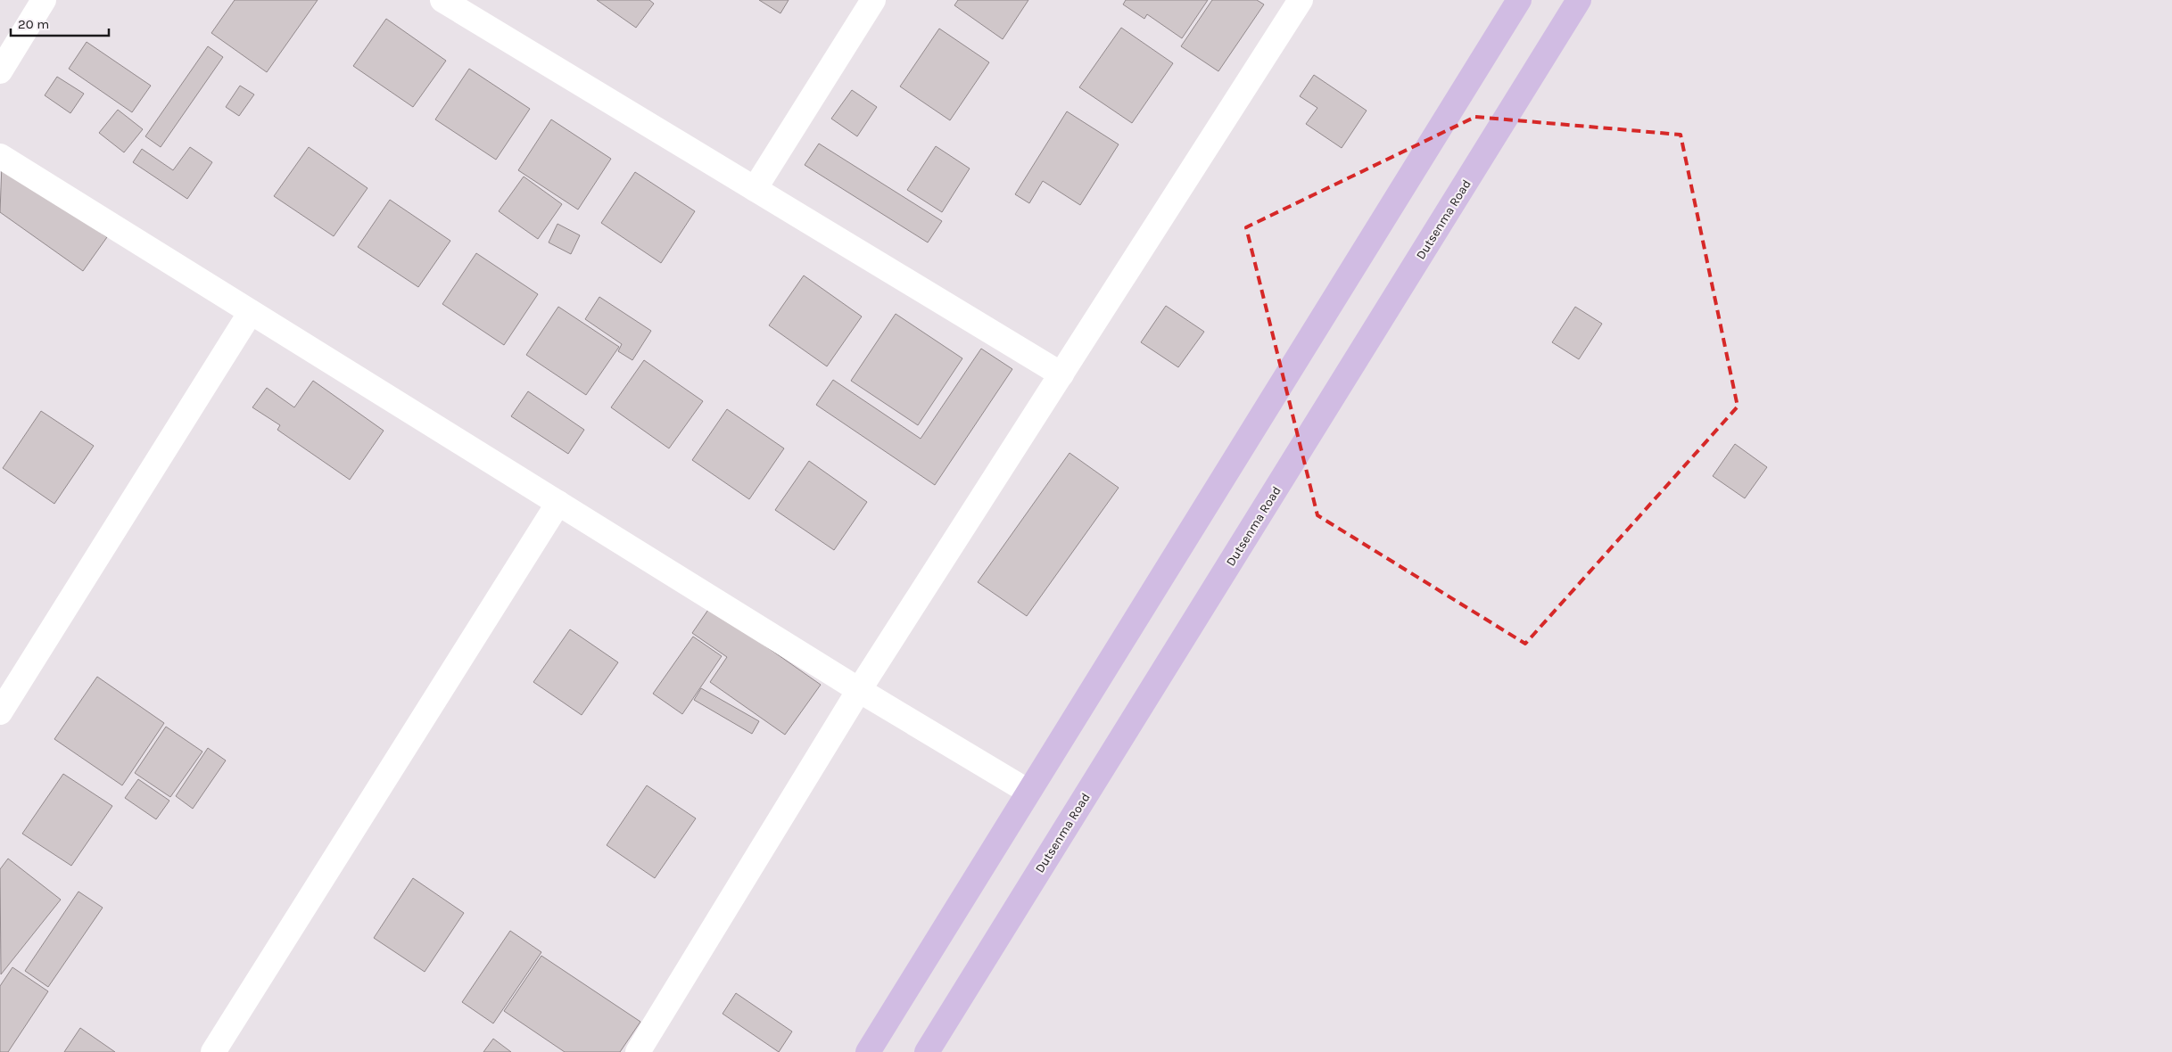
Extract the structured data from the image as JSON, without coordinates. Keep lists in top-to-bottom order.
{
  "streets": {
    "main road": ["Dutsenma Road"]
  },
  "scale_bar": "20 m"
}
